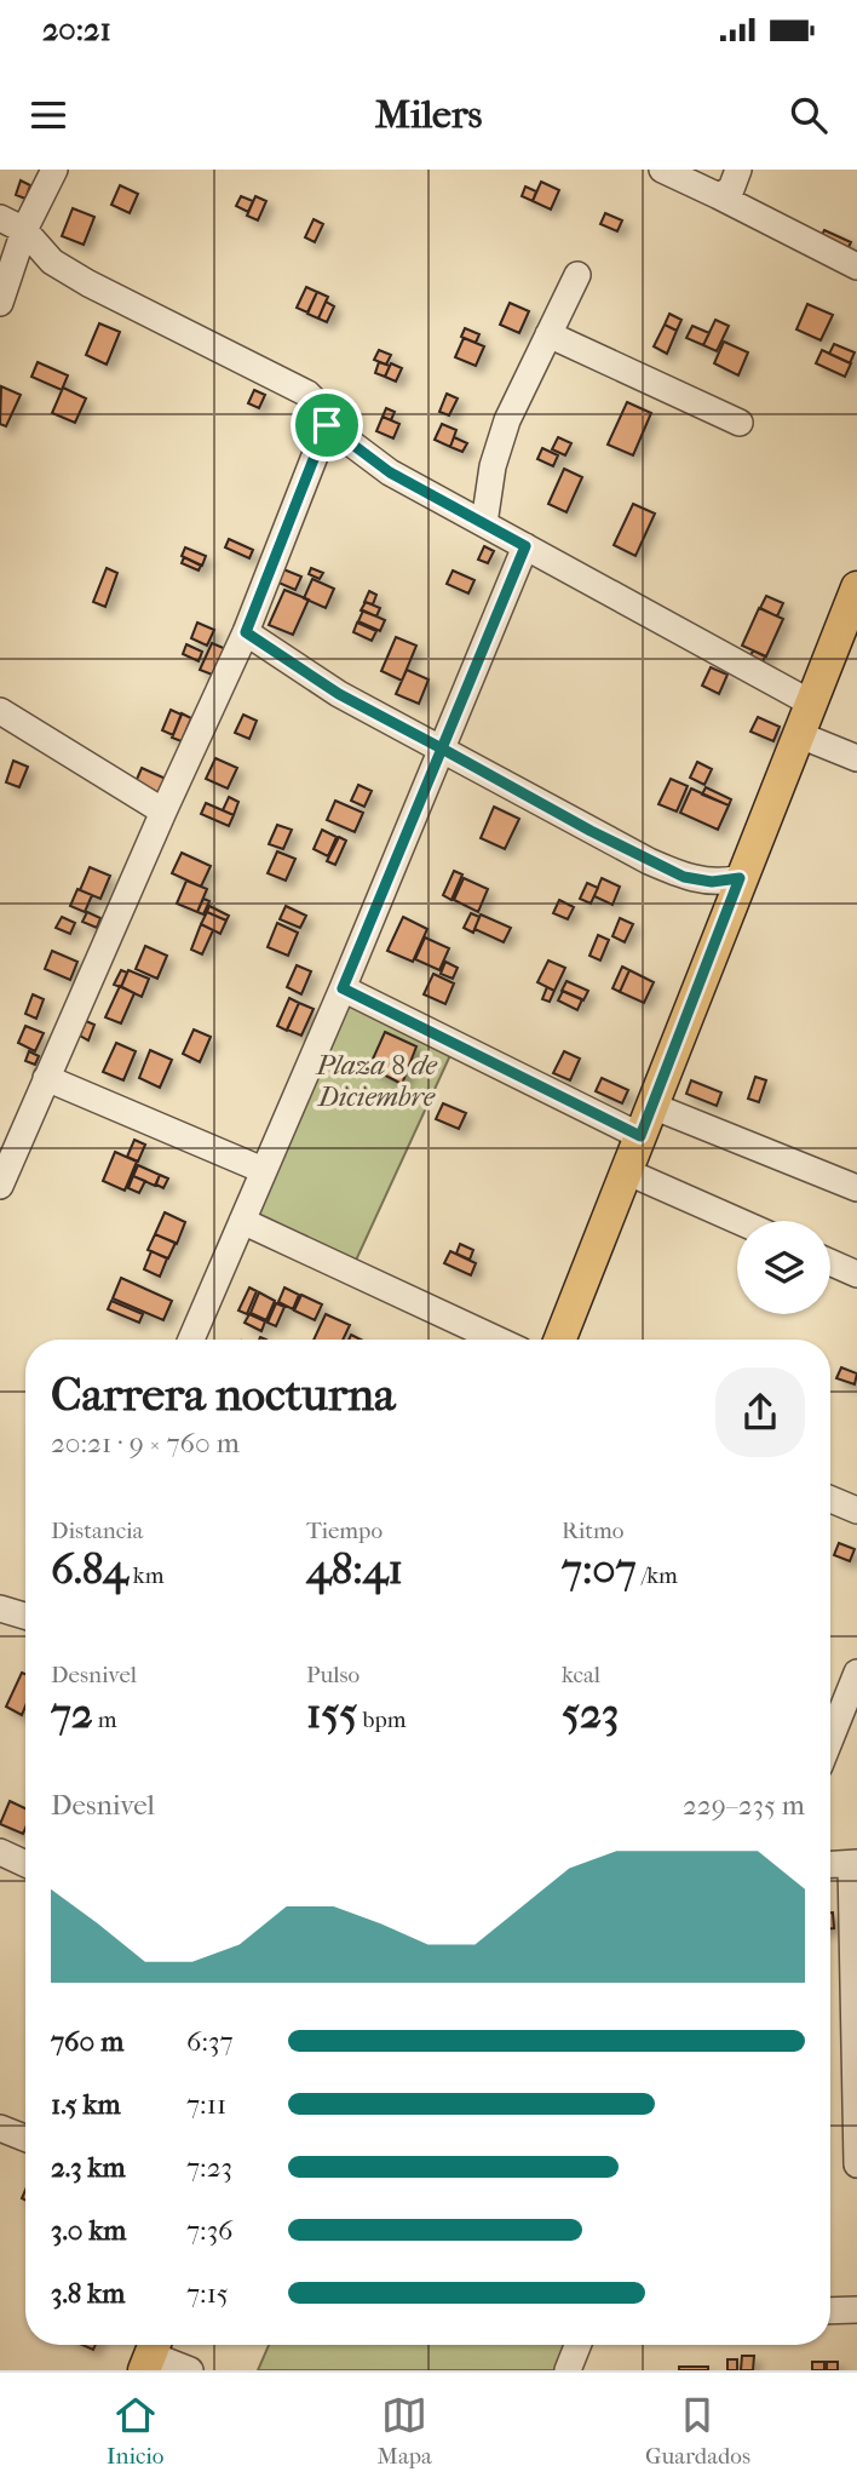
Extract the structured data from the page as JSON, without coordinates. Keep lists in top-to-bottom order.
{
  "parks": ["Plaza 8 de Diciembre"],
  "page": {
    "status": "20:21",
    "header": "Milers",
    "heading": ["Carrera nocturna", "20:21 · 9 × 760 m"],
    "stats": [
      ["Distancia", "6.84 km"],
      ["Tiempo", "48:41"],
      ["Ritmo", "7:07 /km"],
      ["Desnivel", "72 m"],
      ["Pulso", "155 bpm"],
      ["kcal", "523"]
    ],
    "chart": ["Desnivel", "229–235 m"],
    "list": [
      {
        "name": "760 m",
        "note": "6:37"
      },
      {
        "name": "1.5 km",
        "note": "7:11"
      },
      {
        "name": "2.3 km",
        "note": "7:23"
      },
      {
        "name": "3.0 km",
        "note": "7:36"
      },
      {
        "name": "3.8 km",
        "note": "7:15"
      }
    ],
    "tabs": ["Inicio", "Mapa", "Guardados"]
  }
}
